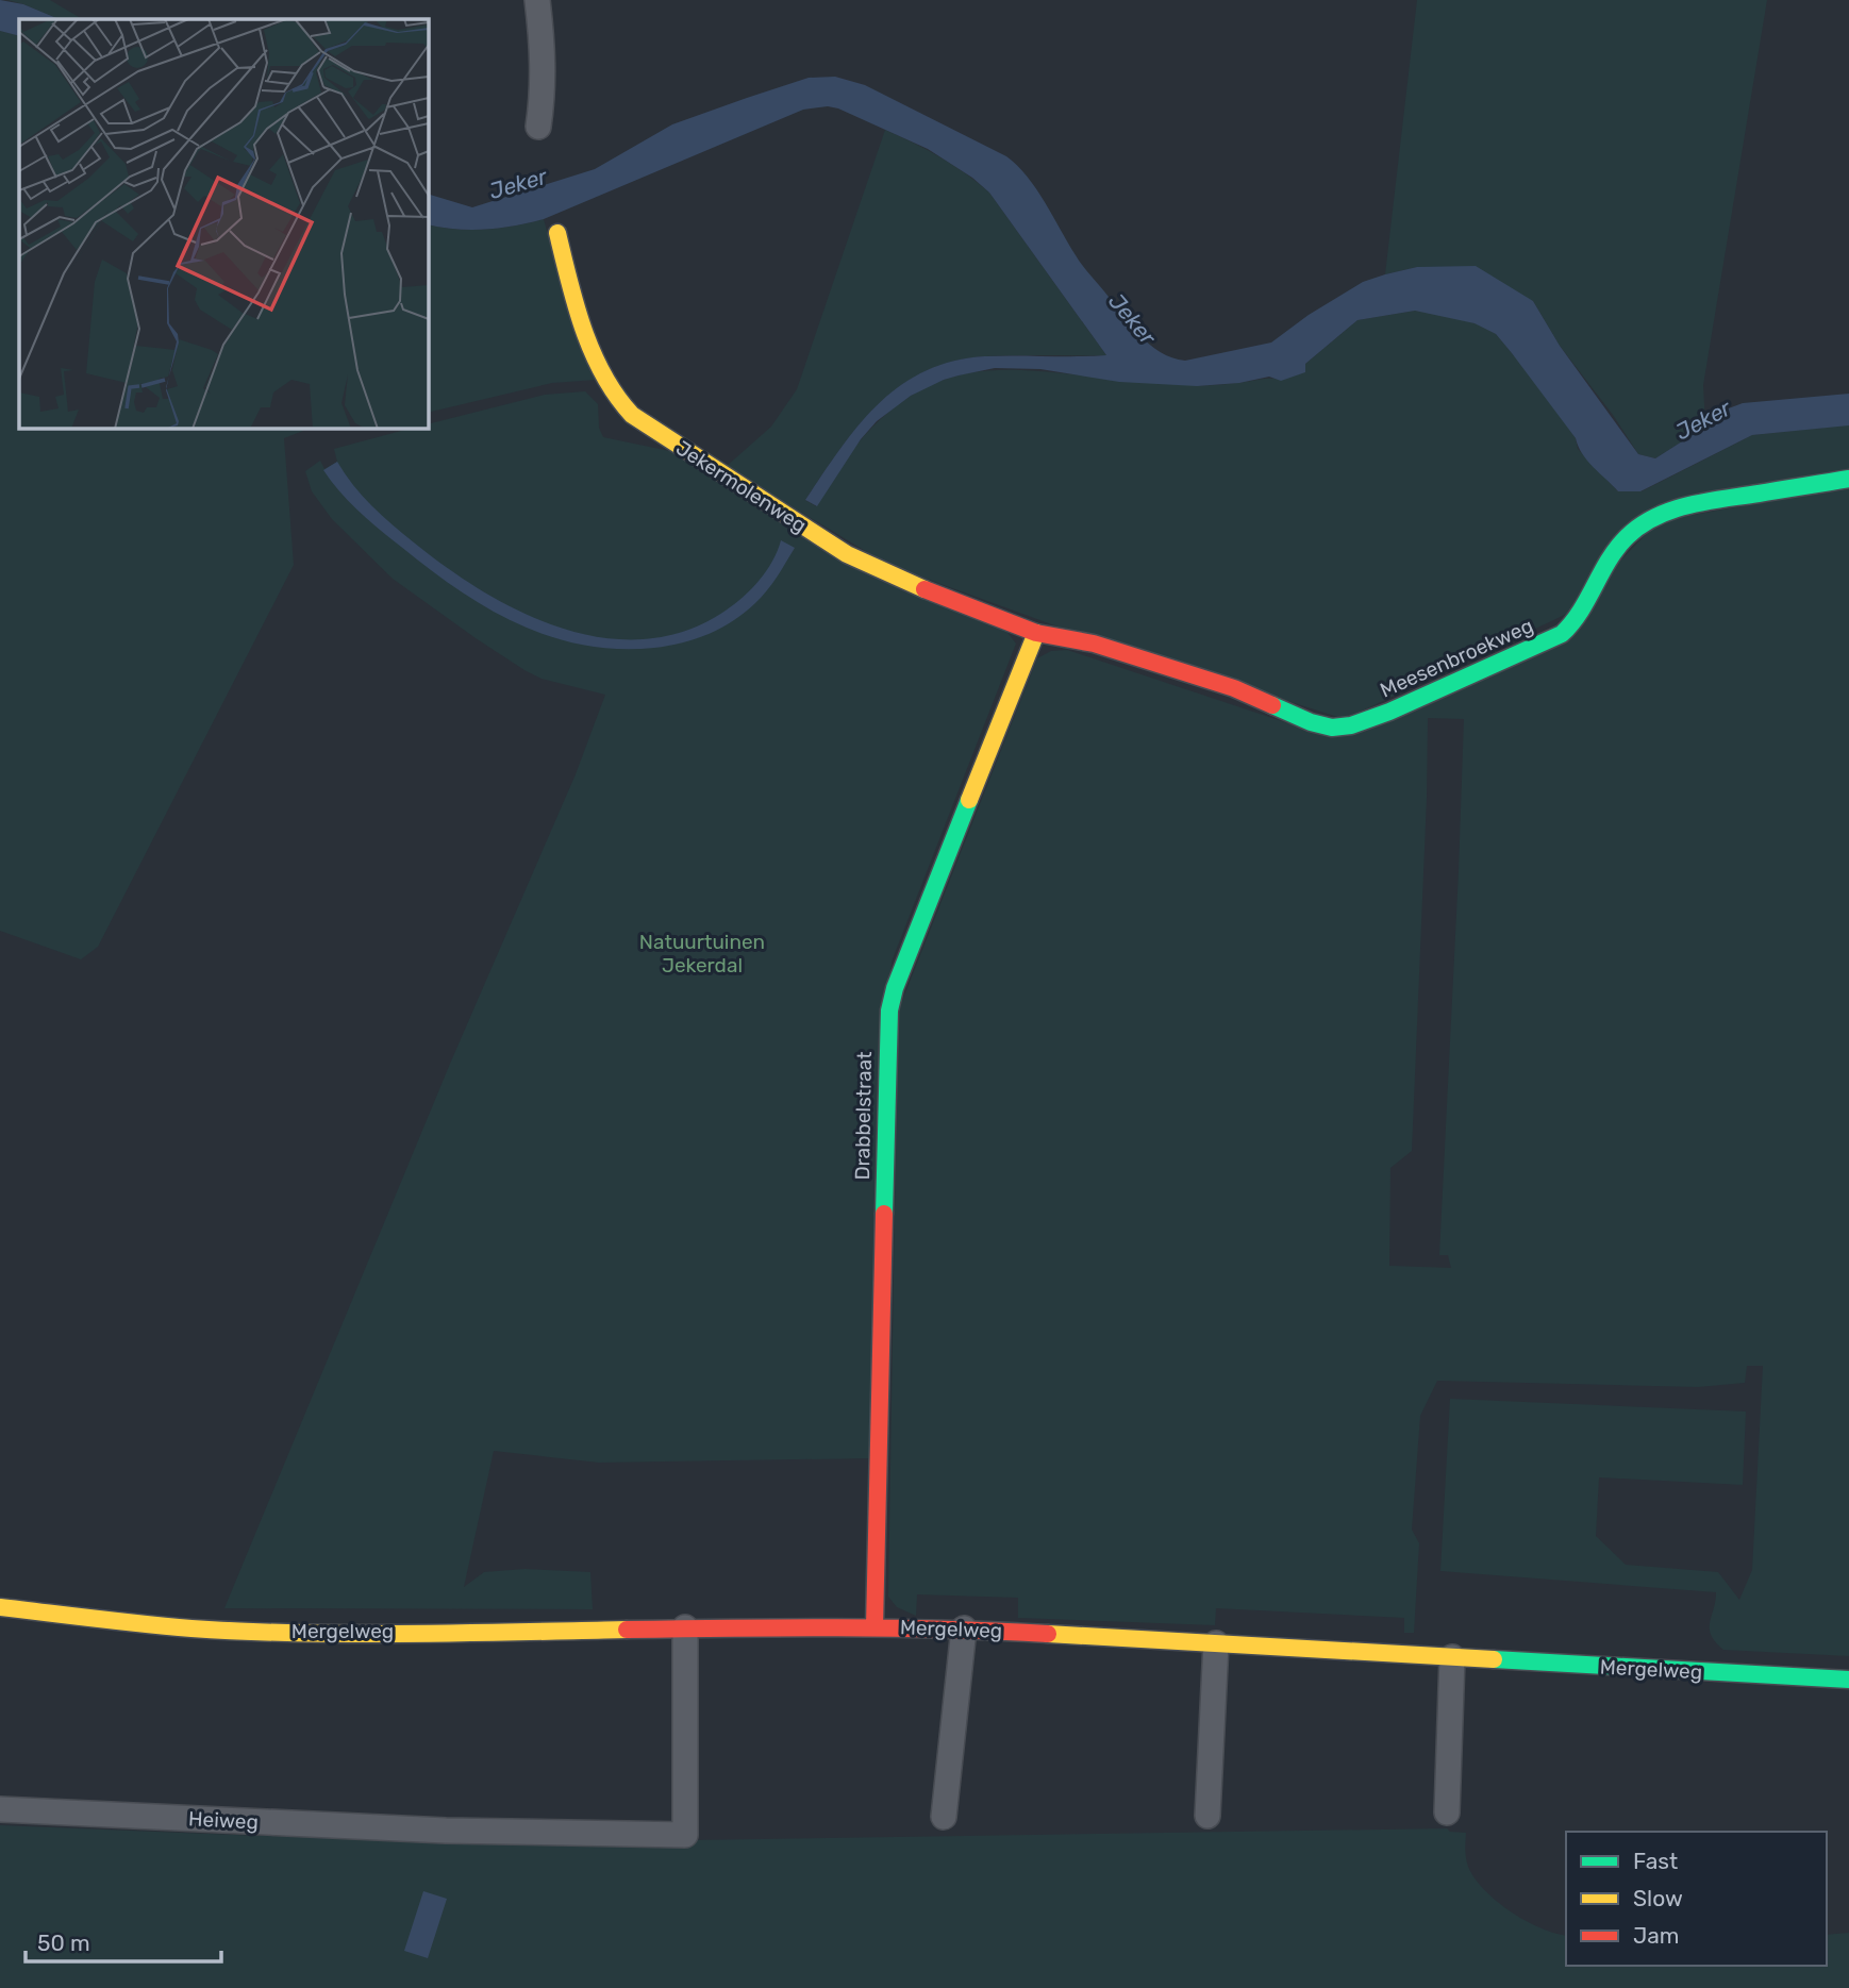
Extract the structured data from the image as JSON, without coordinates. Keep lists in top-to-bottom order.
{
  "streets": {
    "street": [
      "Jekermolenweg",
      "Meesenbroekweg",
      "Drabbelstraat",
      "Mergelweg",
      "Heiweg"
    ]
  },
  "crossings": [
    ["Jekermolenweg", "Meesenbroekweg"],
    ["Jekermolenweg", "Drabbelstraat"],
    ["Meesenbroekweg", "Drabbelstraat"],
    ["Drabbelstraat", "Mergelweg"],
    ["Mergelweg", "Heiweg"]
  ],
  "water": ["Jeker"],
  "parks": ["Natuurtuinen Jekerdal"],
  "legend": ["Fast", "Slow", "Jam"],
  "scale_bar": "50 m"
}
